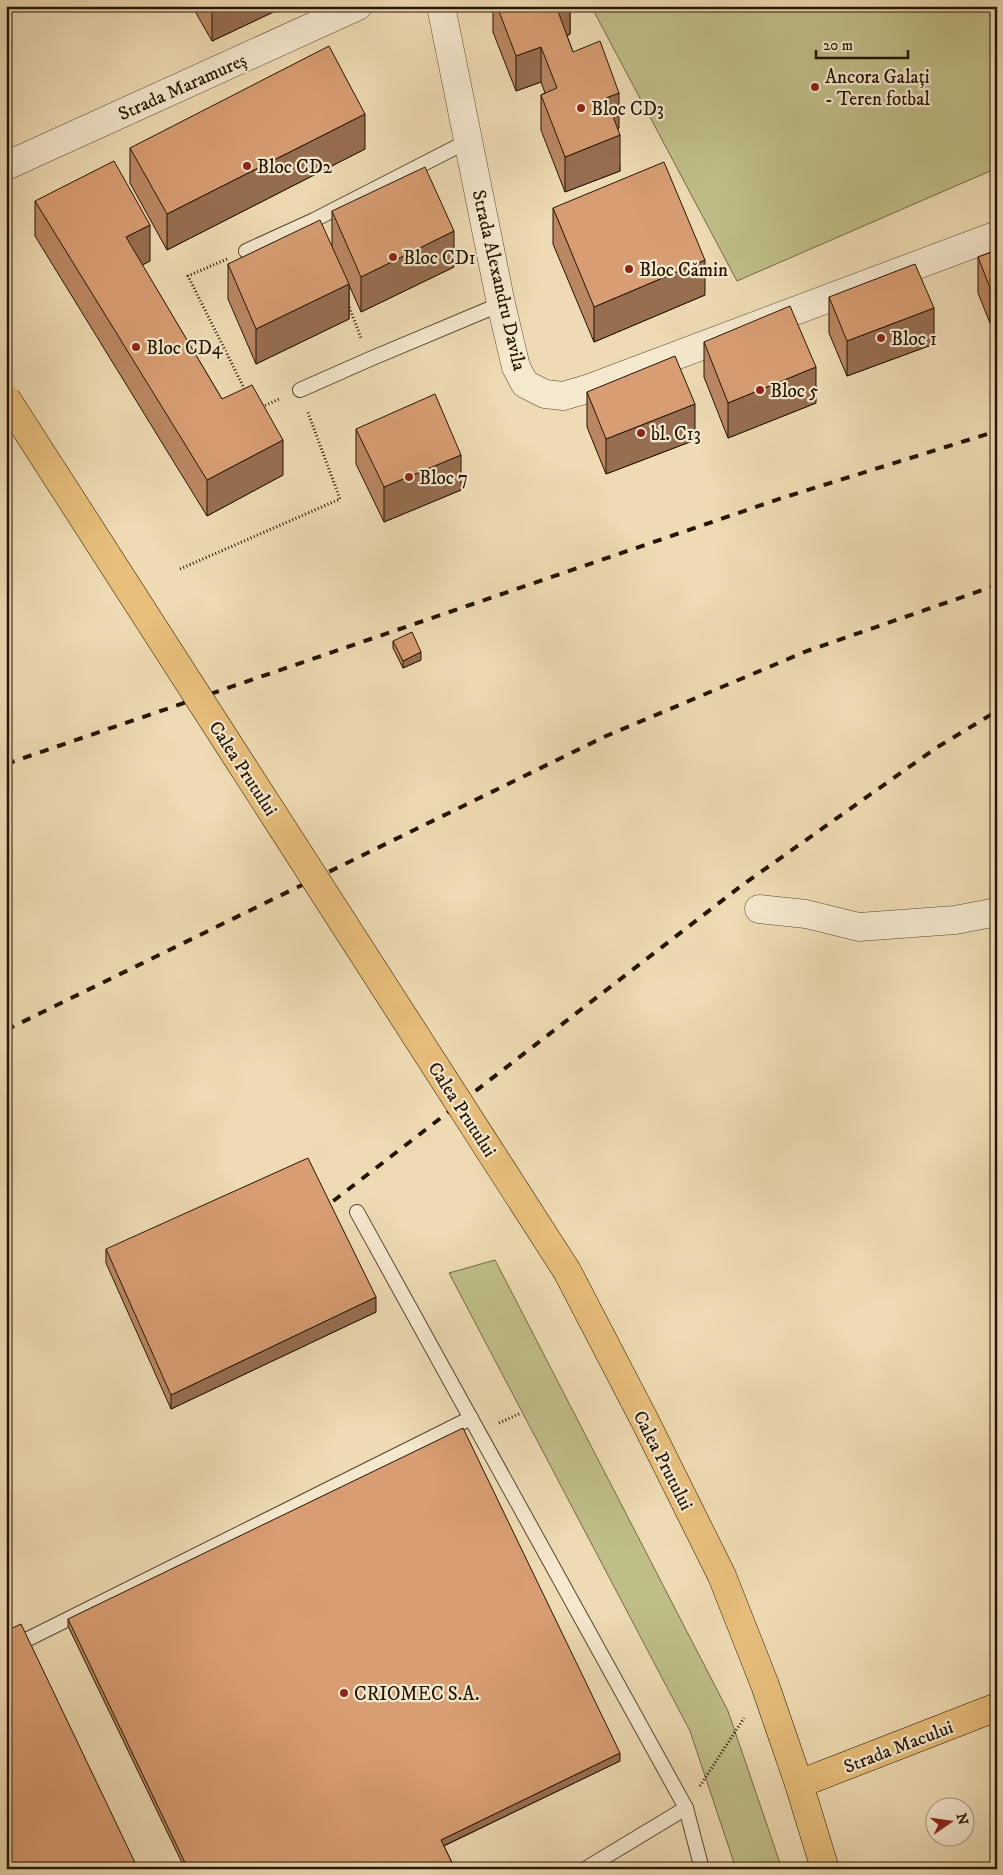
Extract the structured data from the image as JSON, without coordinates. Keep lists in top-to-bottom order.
{
  "streets": {
    "main road": ["Calea Prutului", "Strada Macului"],
    "street": ["Strada Maramureș", "Strada Alexandru Davila"]
  },
  "crossings": [
    ["Calea Prutului", "Strada Macului"]
  ],
  "places": [
    "Ancora Galați - Teren fotbal",
    "Bloc CD3",
    "Bloc CD2",
    "Bloc CD1",
    "Bloc Cămin",
    "Bloc 1",
    "Bloc CD4",
    "Bloc 5",
    "bl. C13",
    "Bloc 7",
    "CRIOMEC S.A."
  ],
  "scale_bar": "20 m",
  "north": "right"
}
